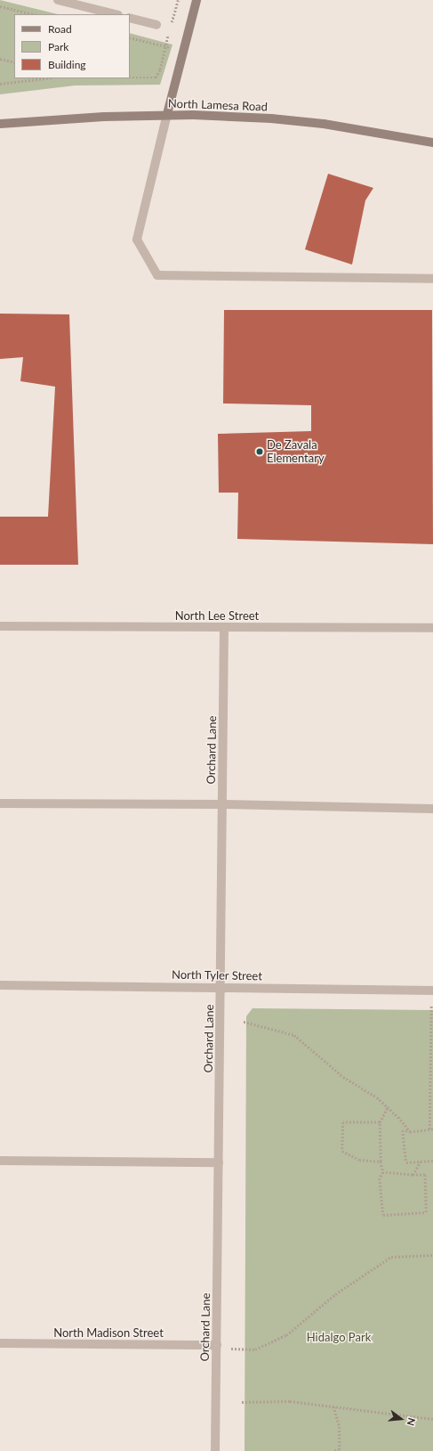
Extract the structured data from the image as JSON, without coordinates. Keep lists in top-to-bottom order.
{
  "streets": {
    "main road": ["North Lamesa Road"],
    "street": [
      "North Lee Street",
      "Orchard Lane",
      "North Tyler Street",
      "North Madison Street"
    ]
  },
  "crossings": [
    ["North Lee Street", "Orchard Lane"],
    ["Orchard Lane", "North Tyler Street"],
    ["Orchard Lane", "North Madison Street"]
  ],
  "parks": ["Hidalgo Park"],
  "places": ["De Zavala Elementary"],
  "legend": ["Road", "Park", "Building"],
  "north": "right"
}
